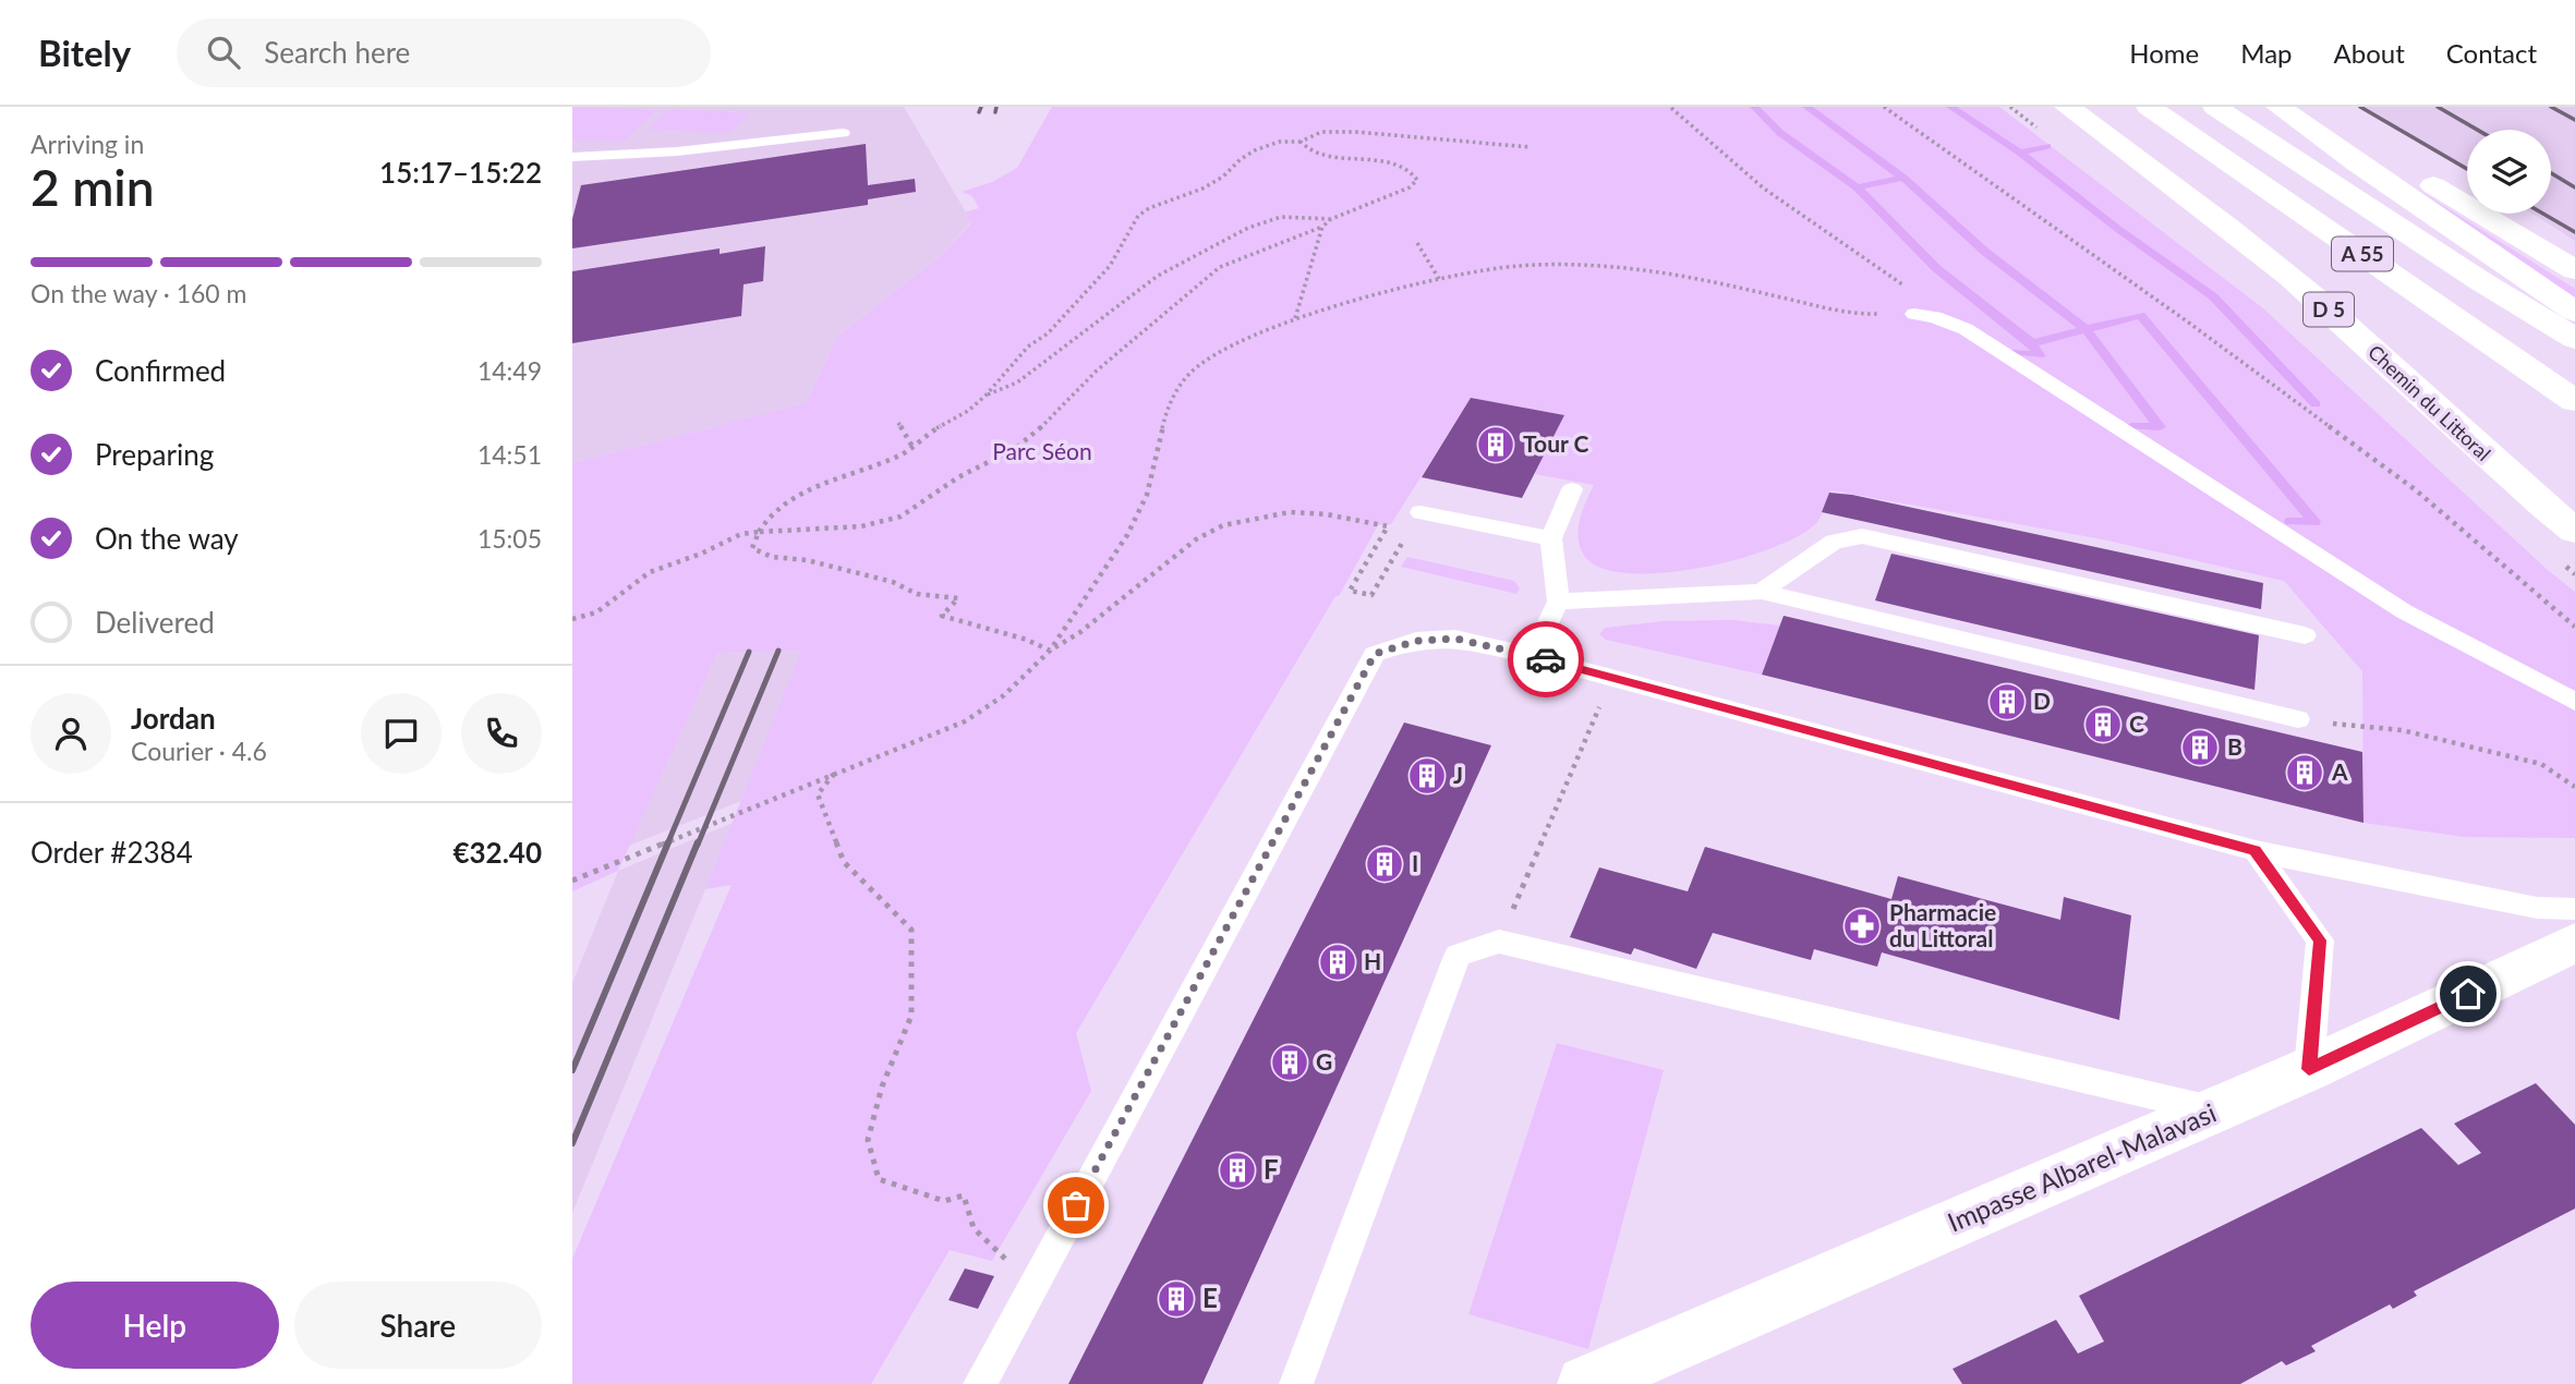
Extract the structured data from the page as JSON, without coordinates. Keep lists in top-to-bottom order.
{
  "streets": {
    "main road": [
      "A 55",
      "D 5",
      "Chemin du Littoral",
      "Impasse Albarel-Malavasi"
    ]
  },
  "parks": ["Parc Séon"],
  "places": {
    "building": [
      "Tour C",
      "D",
      "C",
      "B",
      "A",
      "J",
      "I",
      "H",
      "G",
      "F",
      "E"
    ],
    "pharmacy": ["Pharmacie du Littoral"]
  },
  "page": {
    "header": "Bitely",
    "search": "Search here",
    "nav": [
      "Home",
      "Map",
      "About",
      "Contact"
    ],
    "heading": ["2 min", "Arriving in", "15:17–15:22"],
    "panel": [
      "Jordan",
      "Courier · 4.6",
      "Order #2384",
      "€32.40"
    ],
    "bar": "On the way · 160 m",
    "list": [
      ["Confirmed", "14:49"],
      ["Preparing", "14:51"],
      ["On the way", "15:05"],
      "Delivered"
    ],
    "buttons": ["Help", "Share"]
  }
}
